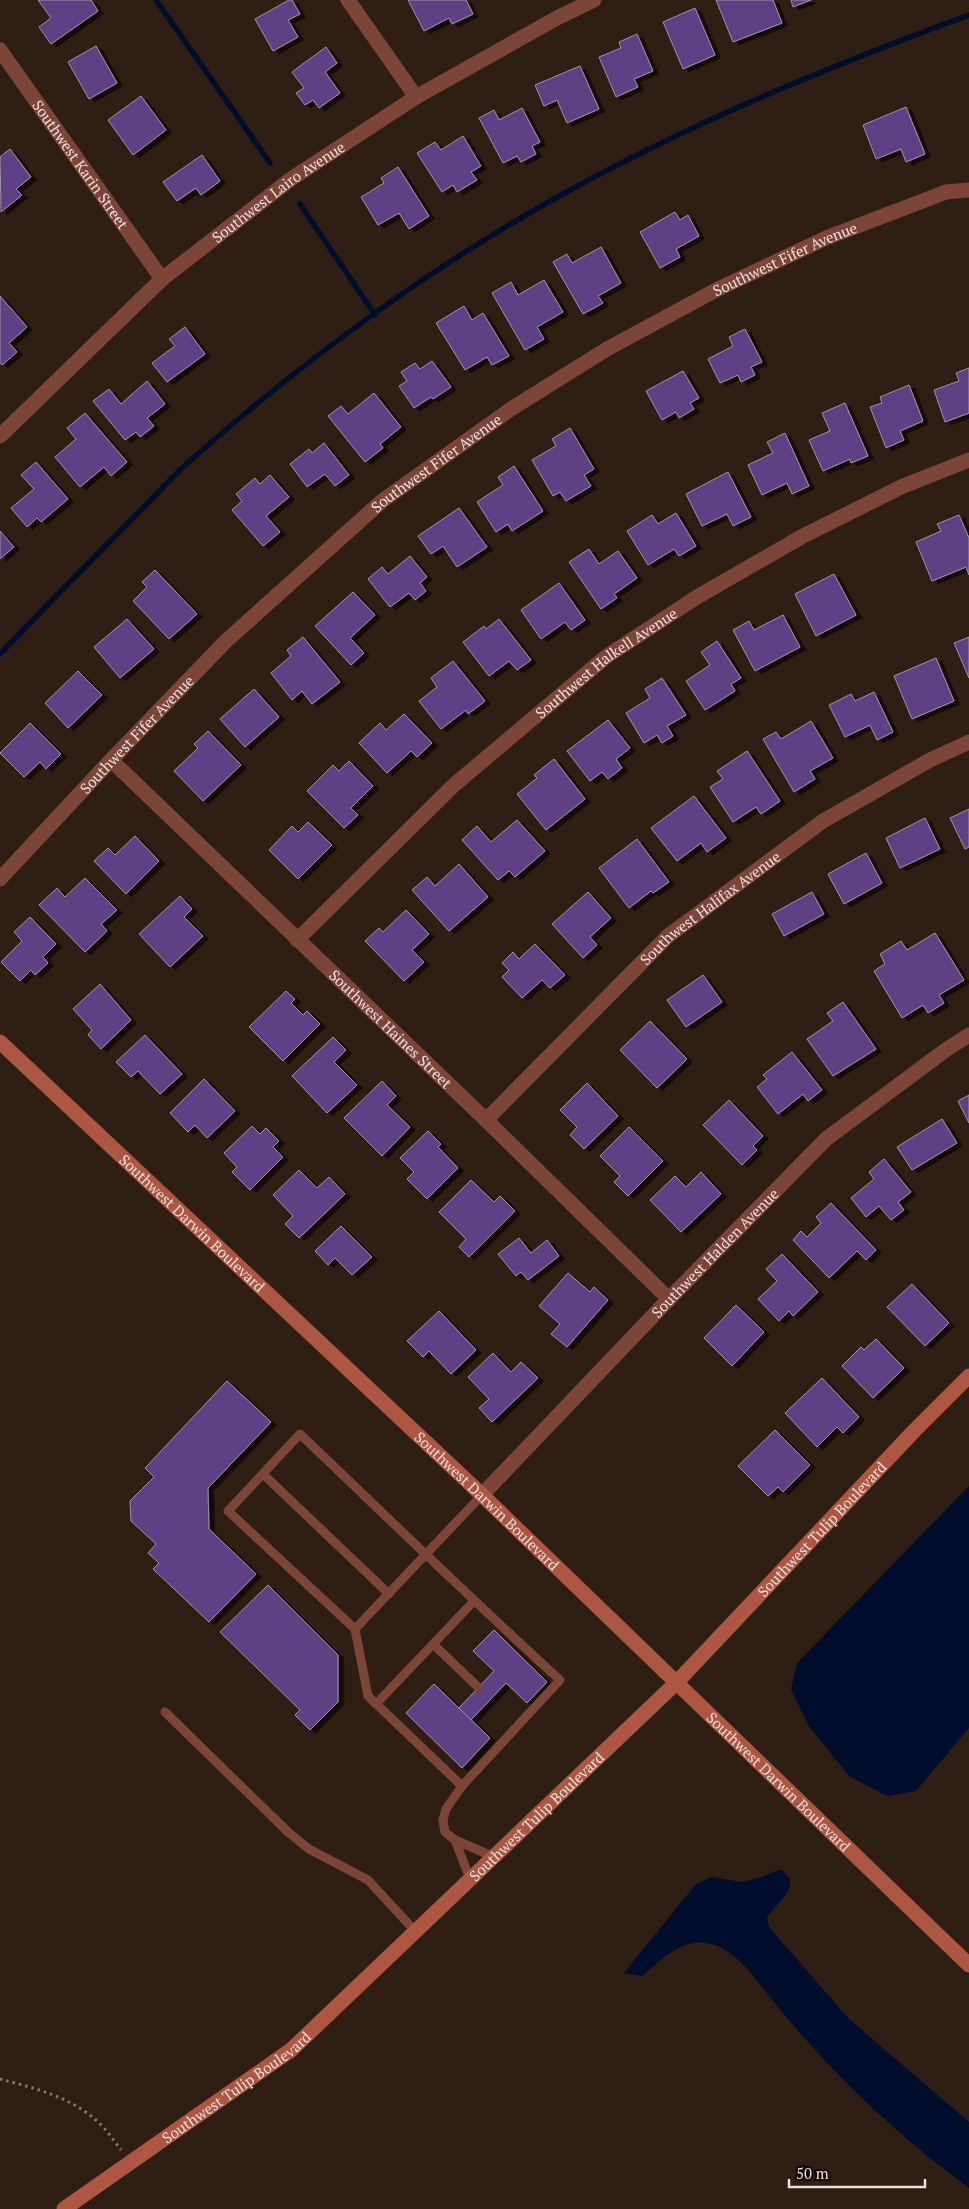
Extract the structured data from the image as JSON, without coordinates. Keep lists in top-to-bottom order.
{
  "streets": {
    "street": [
      "Southwest Karin Street",
      "Southwest Lairo Avenue",
      "Southwest Fifer Avenue",
      "Southwest Halkell Avenue",
      "Southwest Halifax Avenue",
      "Southwest Haines Street",
      "Southwest Darwin Boulevard",
      "Southwest Halden Avenue",
      "Southwest Tulip Boulevard"
    ]
  },
  "crossings": [
    ["Southwest Karin Street", "Southwest Lairo Avenue"],
    ["Southwest Fifer Avenue", "Southwest Haines Street"],
    ["Southwest Halkell Avenue", "Southwest Haines Street"],
    ["Southwest Halifax Avenue", "Southwest Haines Street"],
    ["Southwest Haines Street", "Southwest Halden Avenue"],
    ["Southwest Darwin Boulevard", "Southwest Halden Avenue"],
    ["Southwest Darwin Boulevard", "Southwest Tulip Boulevard"]
  ],
  "scale_bar": "50 m"
}
